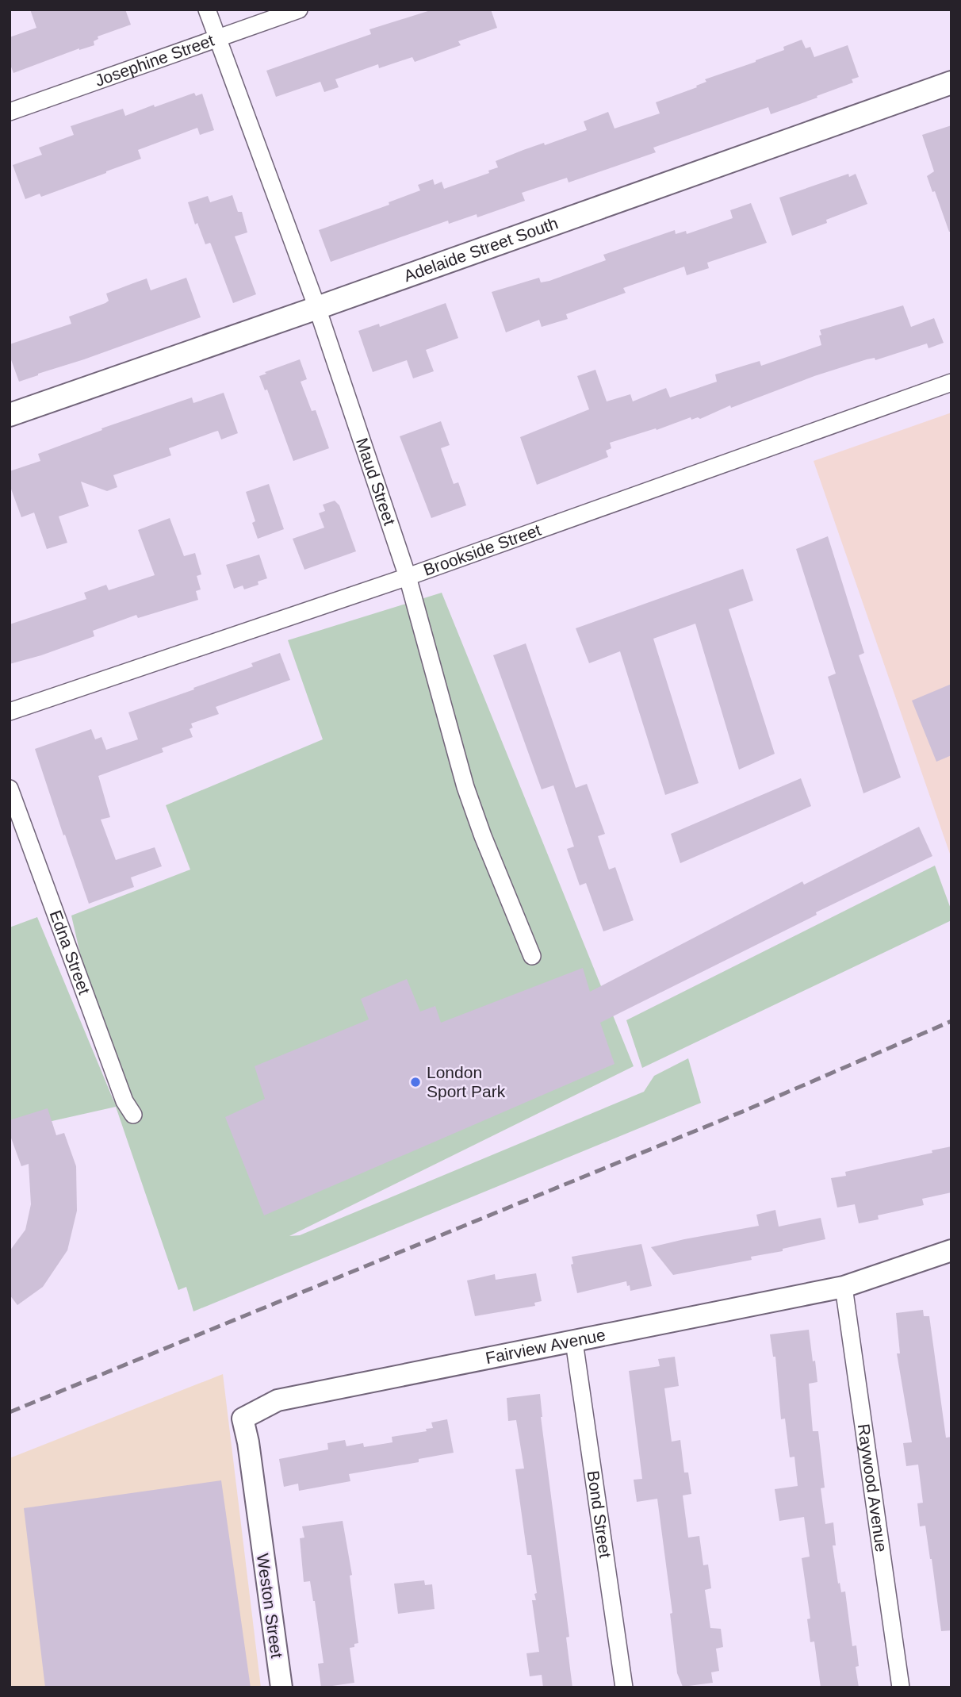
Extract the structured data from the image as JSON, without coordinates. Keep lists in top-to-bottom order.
{
  "streets": {
    "main road": ["Adelaide Street South"],
    "street": [
      "Josephine Street",
      "Maud Street",
      "Brookside Street",
      "Edna Street",
      "Fairview Avenue",
      "Raywood Avenue",
      "Bond Street",
      "Weston Street"
    ]
  },
  "crossings": [
    ["Josephine Street", "Maud Street"],
    ["Adelaide Street South", "Maud Street"],
    ["Maud Street", "Brookside Street"],
    ["Fairview Avenue", "Raywood Avenue"],
    ["Fairview Avenue", "Bond Street"],
    ["Fairview Avenue", "Weston Street"]
  ],
  "places": ["London Sport Park"]
}
